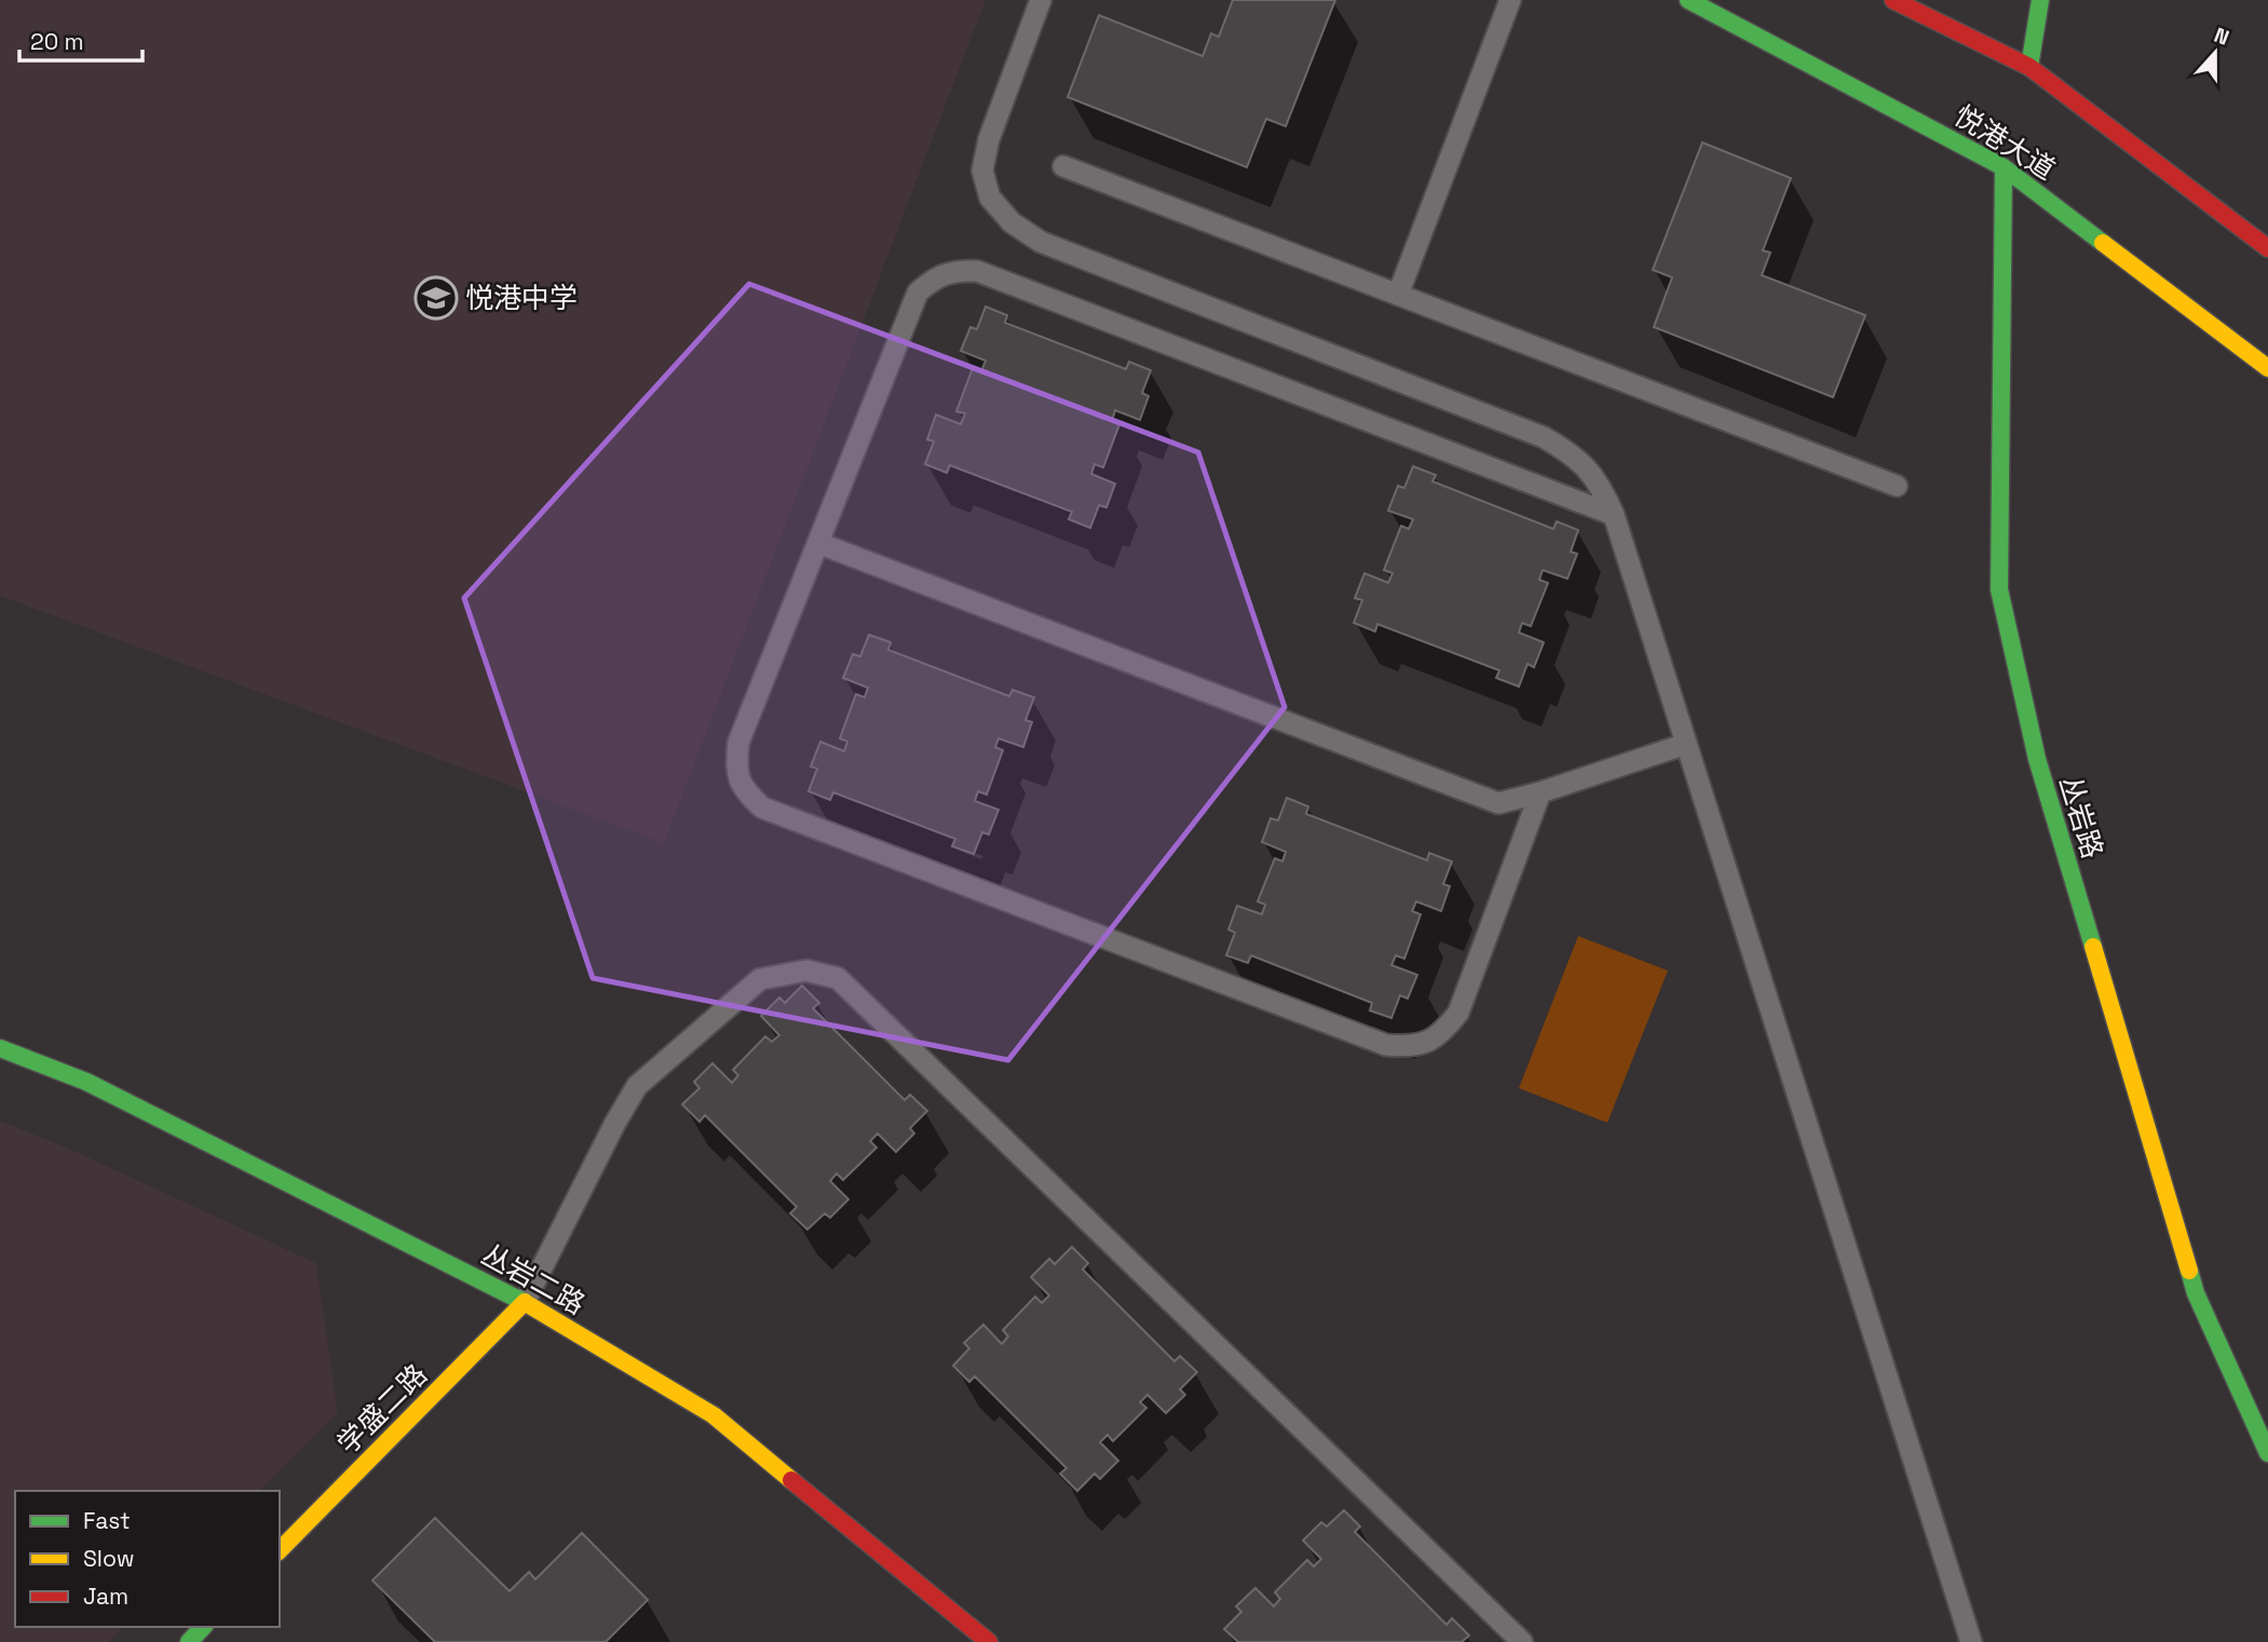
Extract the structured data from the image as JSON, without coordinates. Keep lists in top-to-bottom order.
{
  "streets": {
    "street": [
      "悦港大道",
      "丛岩路",
      "丛岩二路",
      "学盛二路"
    ]
  },
  "crossings": [
    ["悦港大道", "丛岩路"],
    ["丛岩二路", "学盛二路"]
  ],
  "places": {
    "school or university": ["悦港中学"]
  },
  "legend": ["Fast", "Slow", "Jam"],
  "scale_bar": "20 m",
  "north": "top"
}
